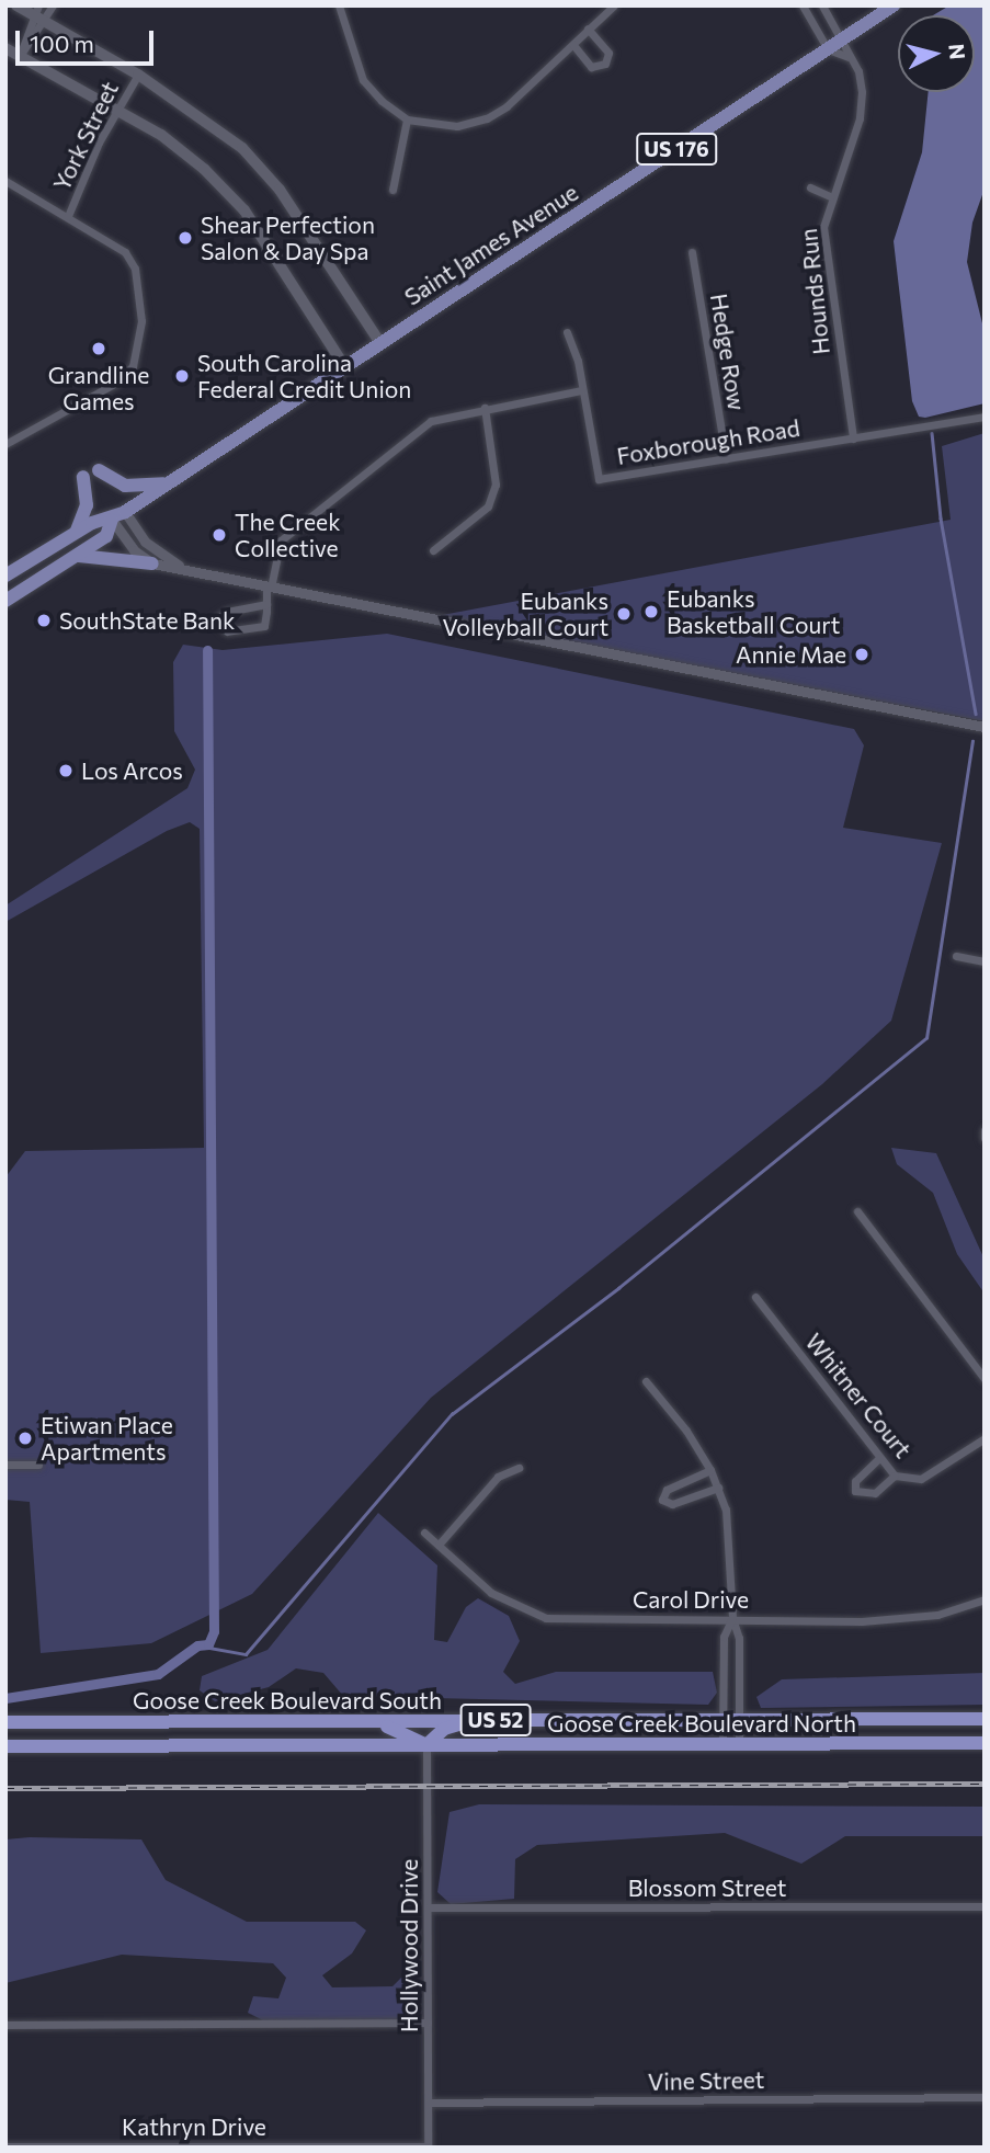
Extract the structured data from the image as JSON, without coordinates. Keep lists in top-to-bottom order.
{
  "streets": {
    "highway": ["Goose Creek Boulevard South", "US 52", "Goose Creek Boulevard North"],
    "main road": ["US 176", "Saint James Avenue"],
    "street": [
      "York Street",
      "Hounds Run",
      "Hedge Row",
      "Foxborough Road",
      "Whitner Court",
      "Carol Drive",
      "Blossom Street",
      "Hollywood Drive",
      "Vine Street",
      "Kathryn Drive"
    ]
  },
  "crossings": [
    ["Saint James Avenue", "Hounds Run"],
    ["Hounds Run", "Foxborough Road"],
    ["Hedge Row", "Foxborough Road"],
    ["Goose Creek Boulevard North", "Hollywood Drive"],
    ["Blossom Street", "Hollywood Drive"],
    ["Hollywood Drive", "Vine Street"],
    ["Hollywood Drive", "Kathryn Drive"]
  ],
  "places": [
    "Shear Perfection Salon & Day Spa",
    "Grandline Games",
    "South Carolina Federal Credit Union",
    "The Creek Collective",
    "Eubanks Basketball Court",
    "Eubanks Volleyball Court",
    "SouthState Bank",
    "Annie Mae",
    "Los Arcos",
    "Etiwan Place Apartments"
  ],
  "scale_bar": "100 m",
  "north": "right"
}
